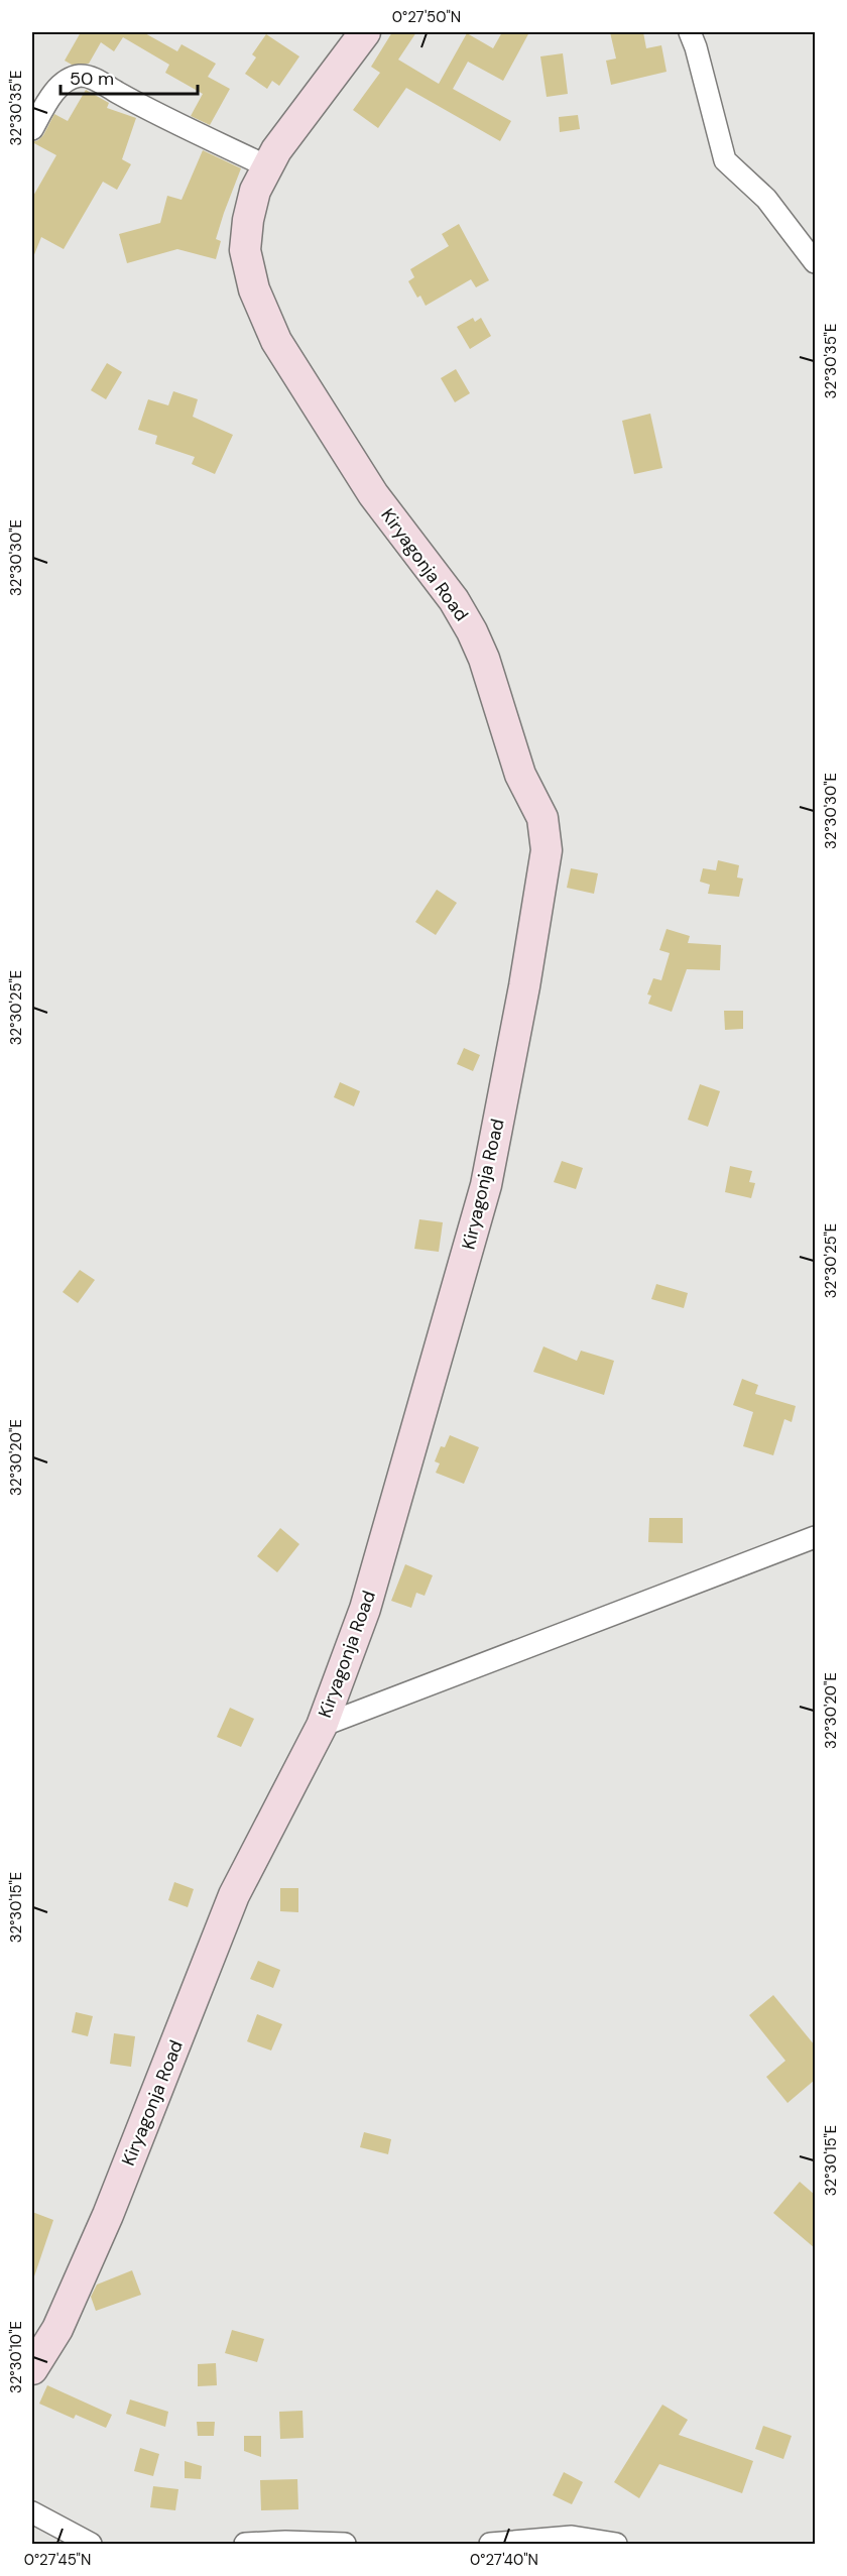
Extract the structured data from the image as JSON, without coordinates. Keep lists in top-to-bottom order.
{
  "streets": {
    "street": ["Kiryagonja Road"]
  },
  "scale_bar": "50 m",
  "coordinates": [
    "0°27'50\"N",
    "32°30'35\"E",
    "32°30'30\"E",
    "32°30'25\"E",
    "32°30'20\"E",
    "32°30'15\"E",
    "32°30'10\"E",
    "0°27'45\"N",
    "0°27'40\"N"
  ]
}
